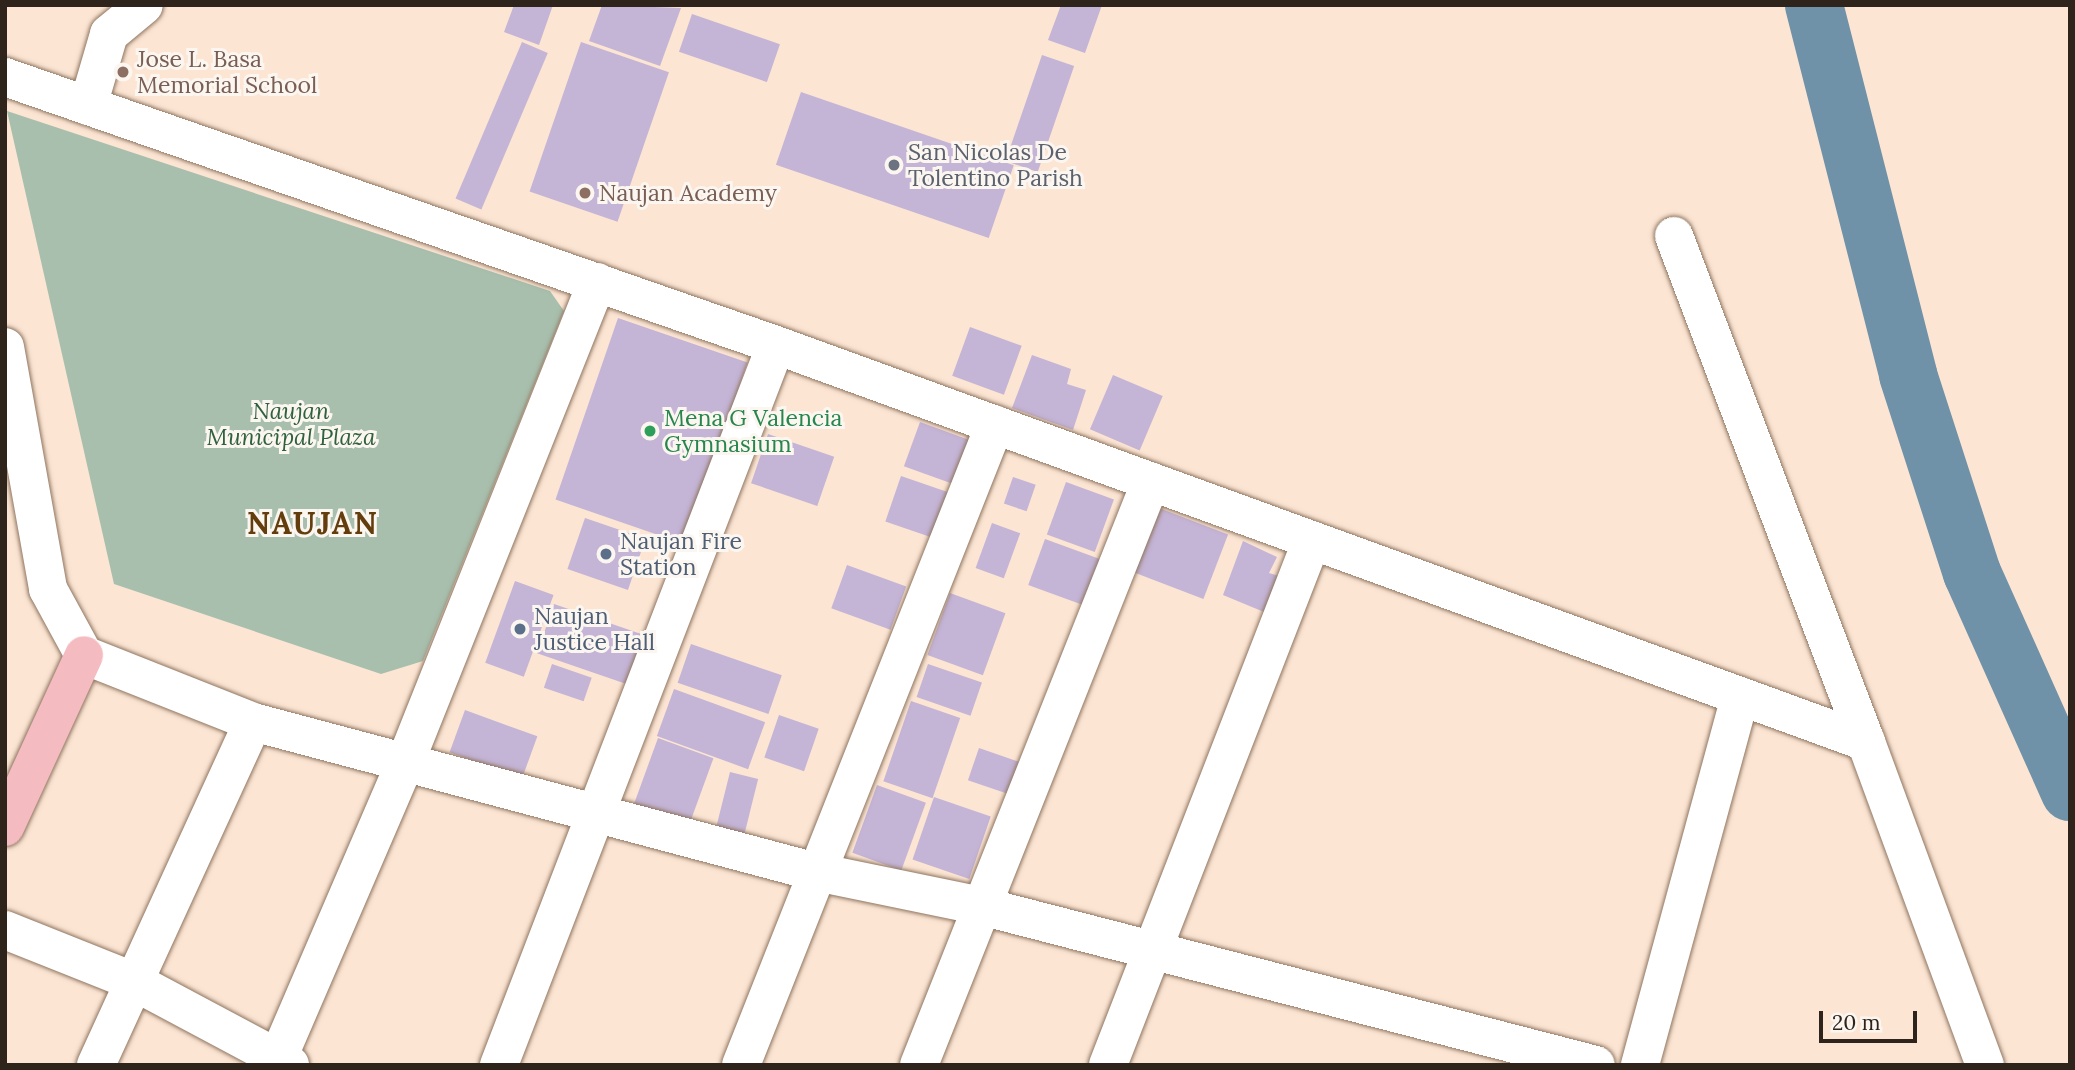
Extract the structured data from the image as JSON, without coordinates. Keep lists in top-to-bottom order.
{
  "districts": ["NAUJAN"],
  "parks": ["Naujan Municipal Plaza"],
  "places": [
    "Jose L. Basa Memorial School",
    "San Nicolas De Tolentino Parish",
    "Naujan Academy",
    "Mena G Valencia Gymnasium",
    "Naujan Fire Station",
    "Naujan Justice Hall"
  ],
  "scale_bar": "20 m"
}
